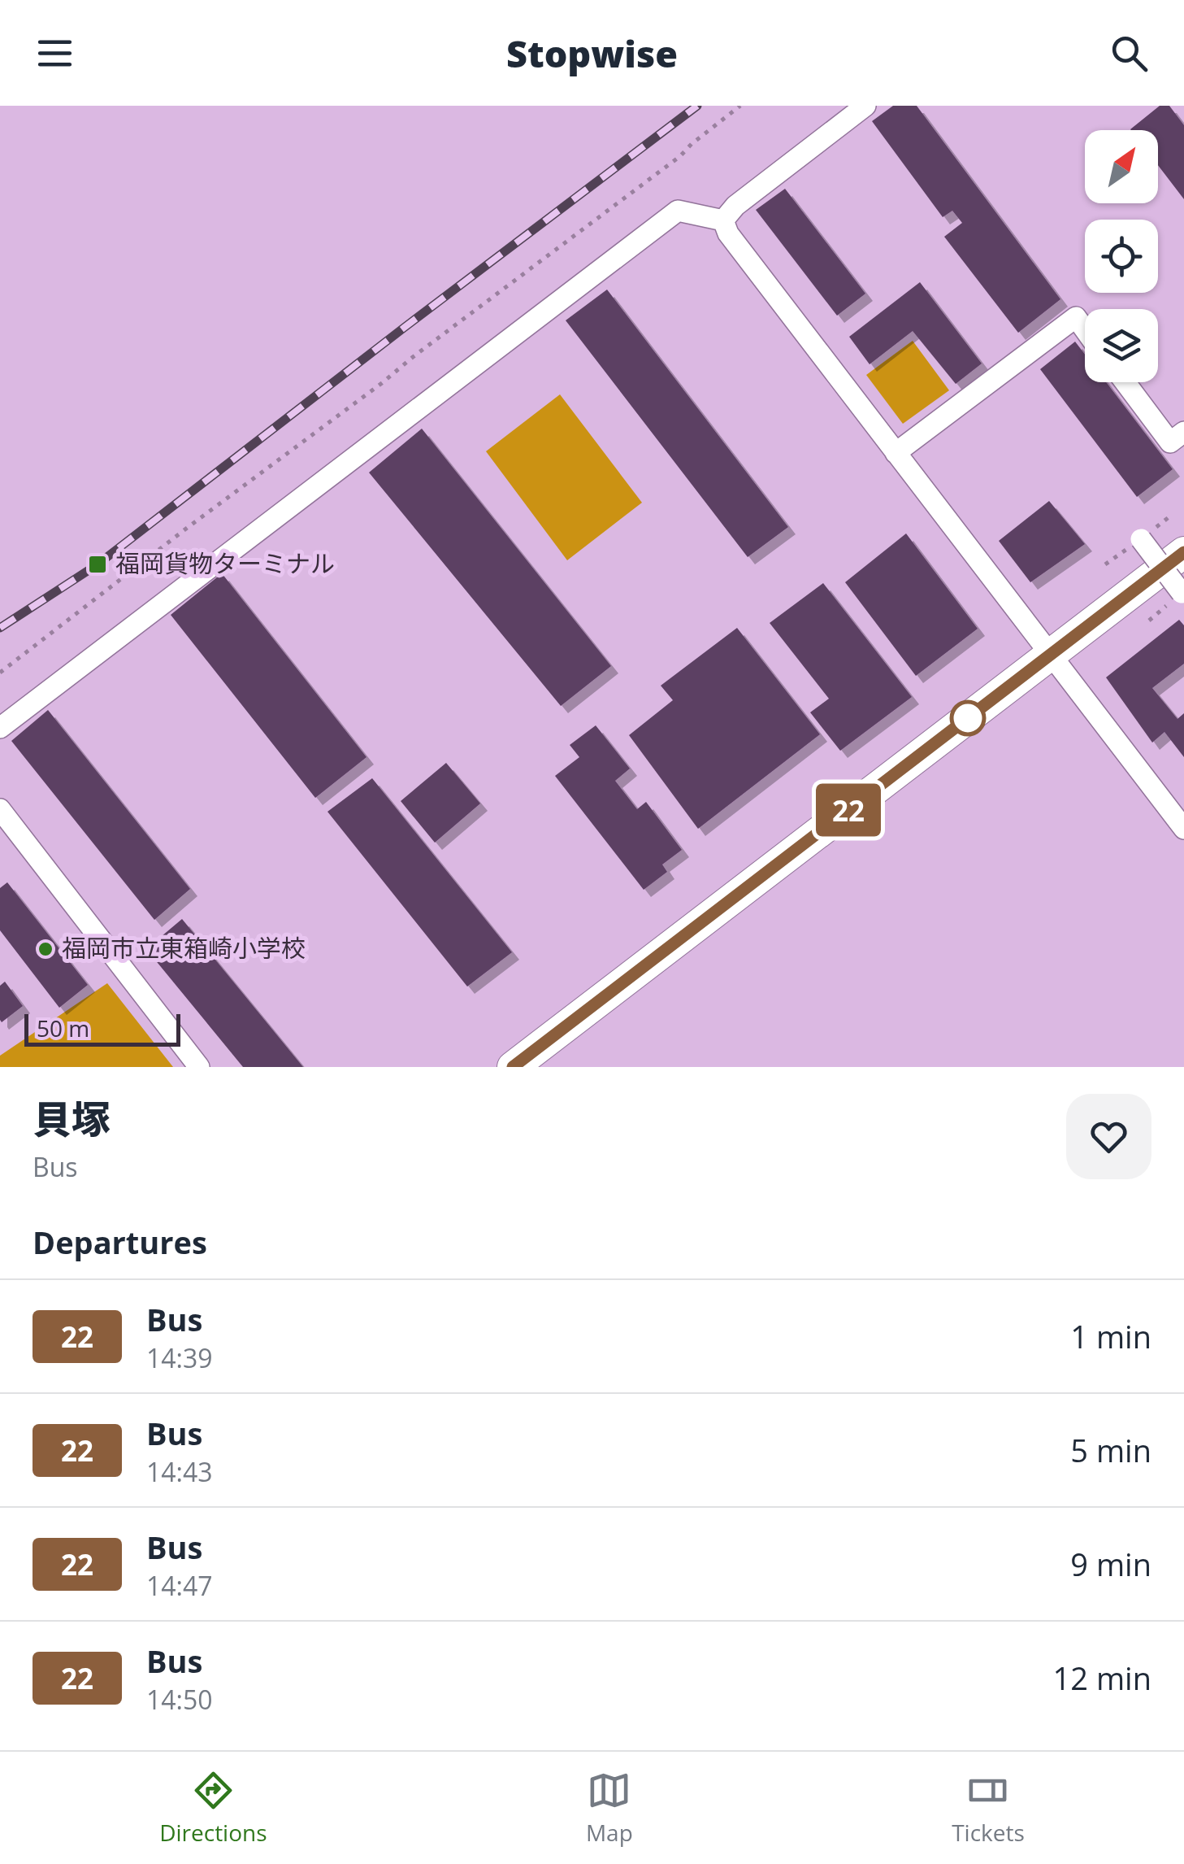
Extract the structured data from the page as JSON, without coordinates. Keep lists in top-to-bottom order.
{
  "places": {
    "transit": ["福岡貨物ターミナル"],
    "other": ["福岡市立東箱崎小学校"]
  },
  "lines": ["bus line 22"],
  "scale_bar": "50 m",
  "north": "top right",
  "page": {
    "header": "Stopwise",
    "on_map": "22",
    "scale": "50 m",
    "heading": [
      ["貝塚", "Bus"],
      "Departures"
    ],
    "list": [
      {
        "mark": "22",
        "name": "Bus",
        "note": "14:39",
        "value": "1 min"
      },
      {
        "mark": "22",
        "name": "Bus",
        "note": "14:43",
        "value": "5 min"
      },
      {
        "mark": "22",
        "name": "Bus",
        "note": "14:47",
        "value": "9 min"
      },
      {
        "mark": "22",
        "name": "Bus",
        "note": "14:50",
        "value": "12 min"
      }
    ],
    "tabs": ["Directions", "Map", "Tickets"]
  }
}
